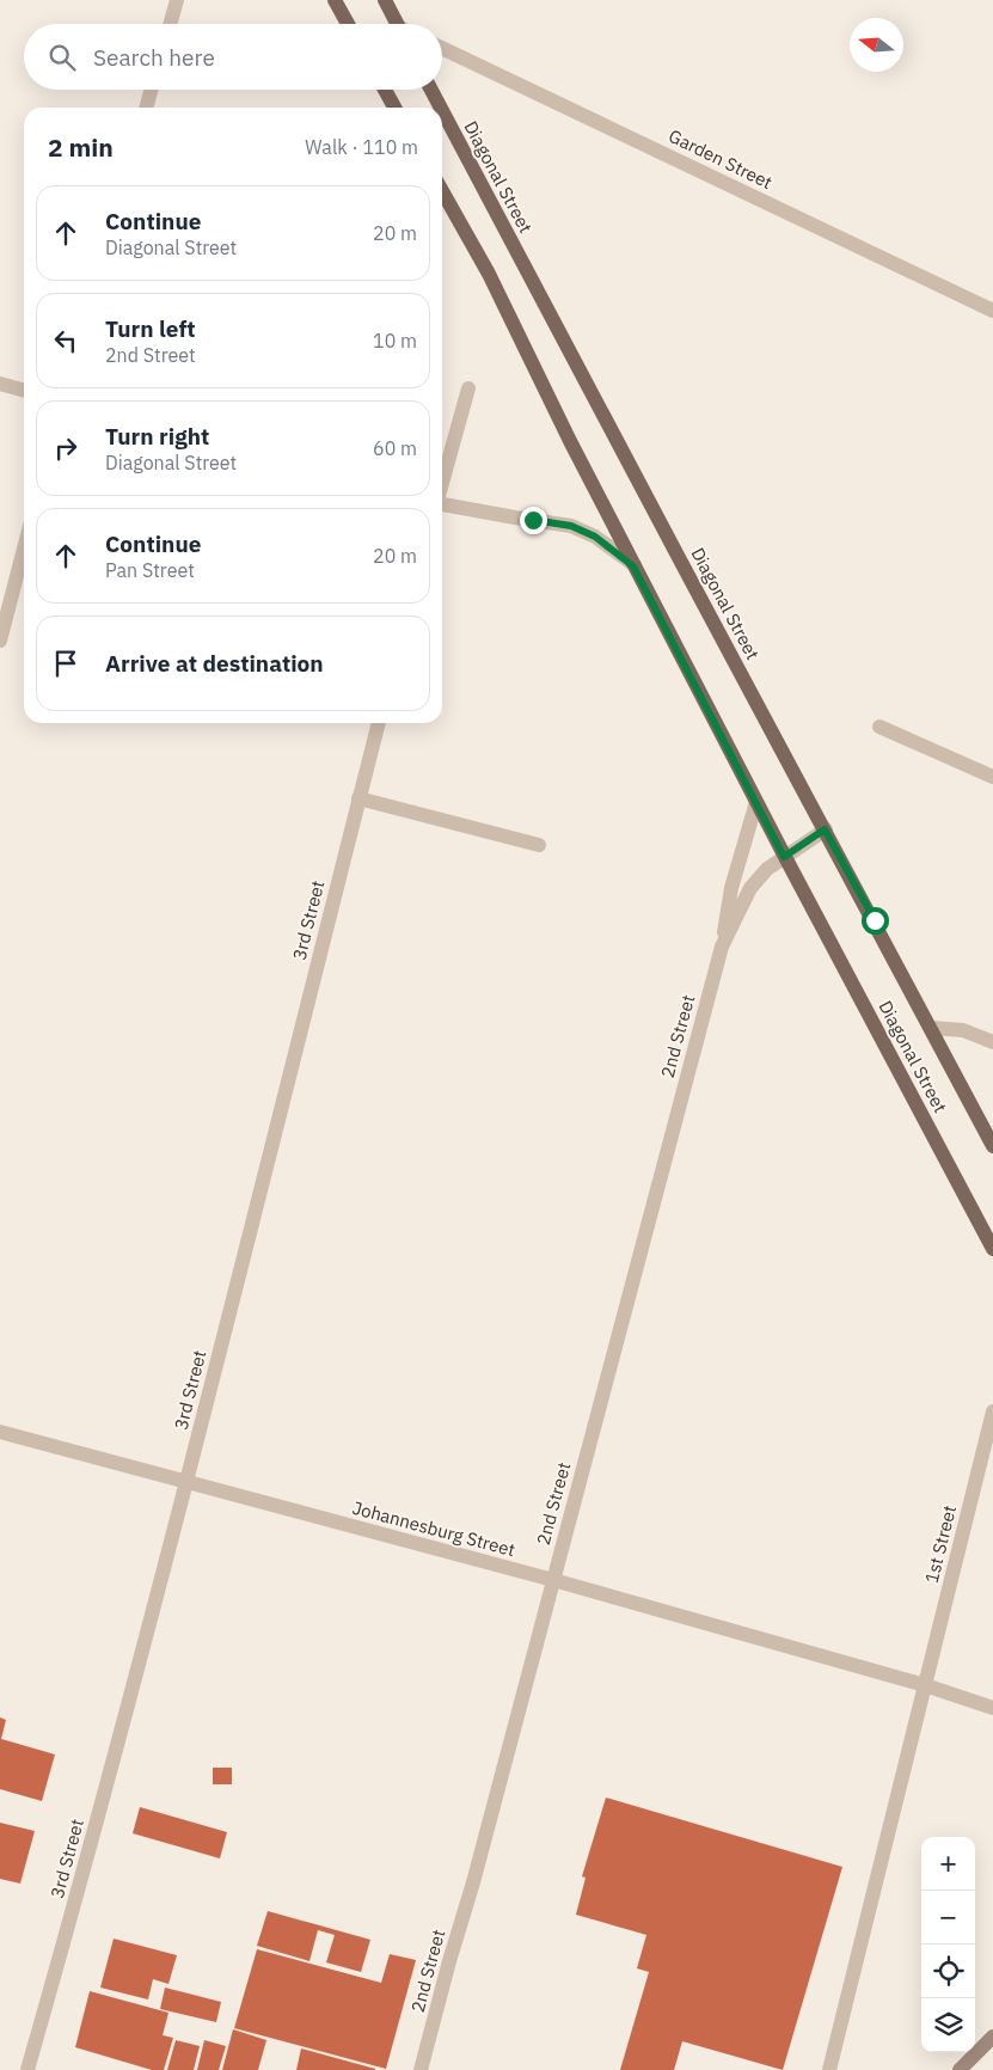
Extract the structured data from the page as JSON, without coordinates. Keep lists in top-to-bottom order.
{
  "streets": {
    "main road": ["Diagonal Street"],
    "street": [
      "Garden Street",
      "3rd Street",
      "2nd Street",
      "Johannesburg Street",
      "1st Street"
    ]
  },
  "crossings": [
    ["Diagonal Street", "2nd Street"],
    ["3rd Street", "Johannesburg Street"],
    ["2nd Street", "Johannesburg Street"],
    ["Johannesburg Street", "1st Street"]
  ],
  "north": "left",
  "page": {
    "search": "Search here",
    "heading": ["2 min", "Walk · 110 m"],
    "list": [
      ["Continue", "Diagonal Street", "20 m"],
      ["Turn left", "2nd Street", "10 m"],
      ["Turn right", "Diagonal Street", "60 m"],
      ["Continue", "Pan Street", "20 m"],
      "Arrive at destination"
    ],
    "map_buttons": ["+", "−"]
  }
}
